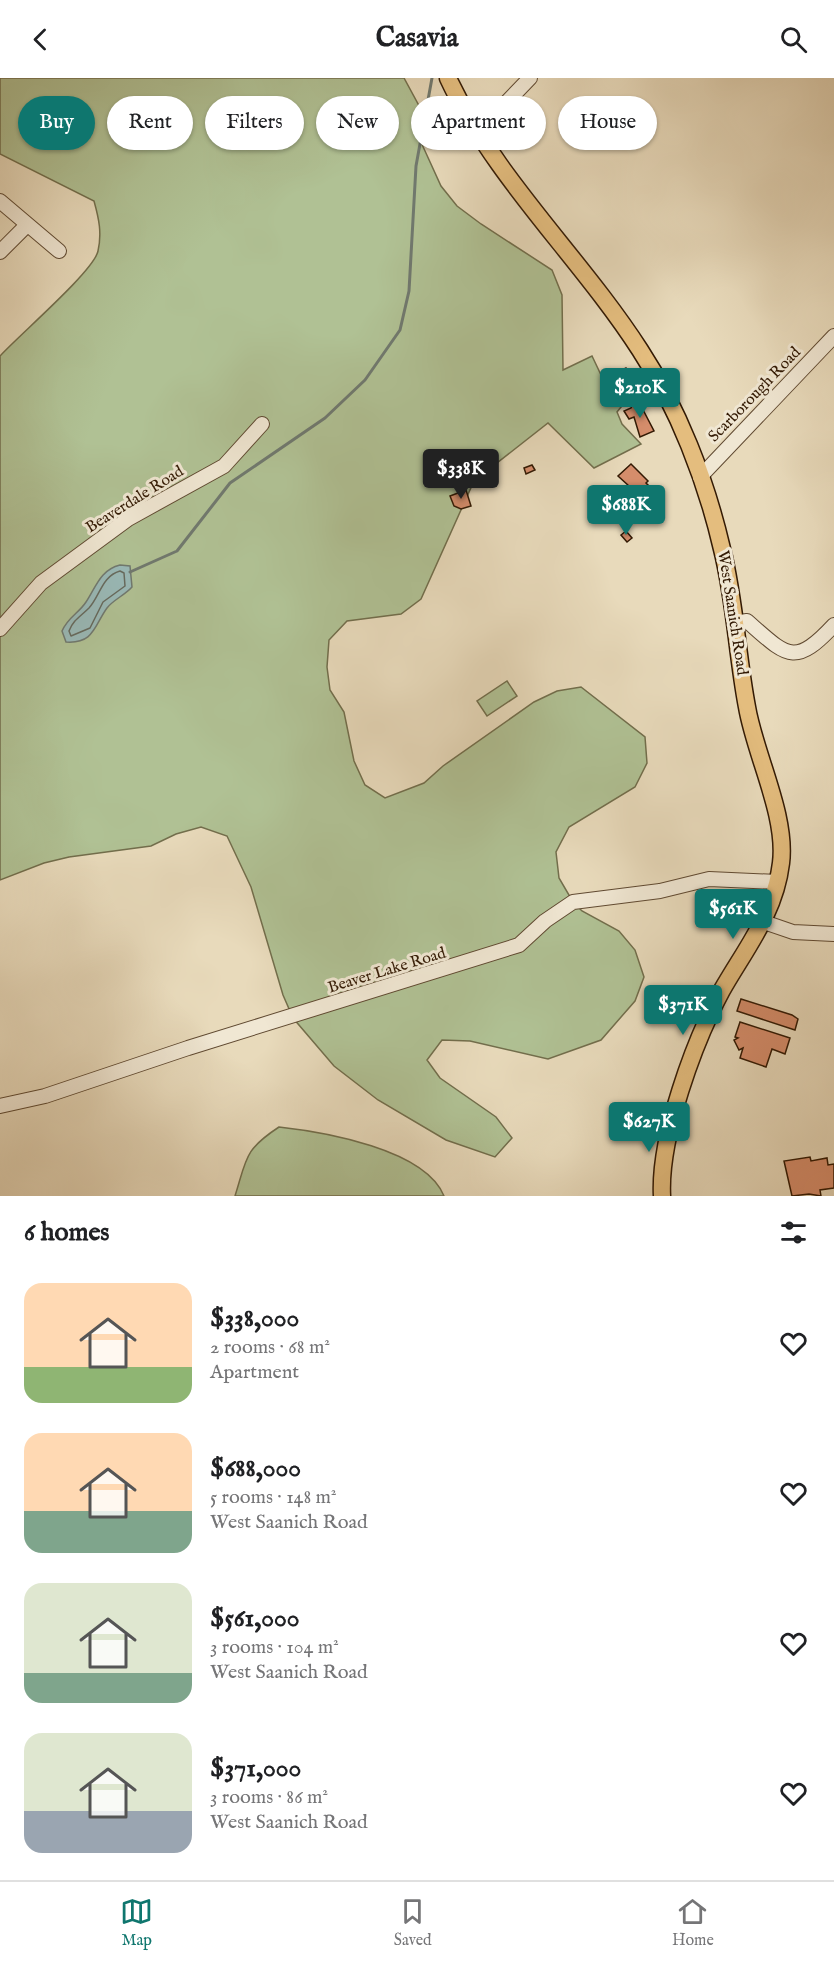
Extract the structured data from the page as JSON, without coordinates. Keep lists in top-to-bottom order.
{
  "streets": {
    "main road": ["West Saanich Road"],
    "street": ["Scarborough Road", "Beaverdale Road", "Beaver Lake Road"]
  },
  "crossings": [
    ["Scarborough Road", "West Saanich Road"],
    ["West Saanich Road", "Beaver Lake Road"]
  ],
  "page": {
    "header": "Casavia",
    "chip": [
      "Buy",
      "Rent",
      "Filters",
      "New",
      "Apartment",
      "House"
    ],
    "price": [
      "$210K",
      "$338K",
      "$688K",
      "$561K",
      "$371K",
      "$627K"
    ],
    "heading": "6 homes",
    "list": [
      {
        "name": "$338,000",
        "note": "2 rooms · 68 m² · Apartment"
      },
      {
        "name": "$688,000",
        "note": "5 rooms · 148 m² · West Saanich Road"
      },
      {
        "name": "$561,000",
        "note": "3 rooms · 104 m² · West Saanich Road"
      },
      {
        "name": "$371,000",
        "note": "3 rooms · 86 m² · West Saanich Road"
      }
    ],
    "tabs": ["Map", "Saved", "Home"]
  }
}
